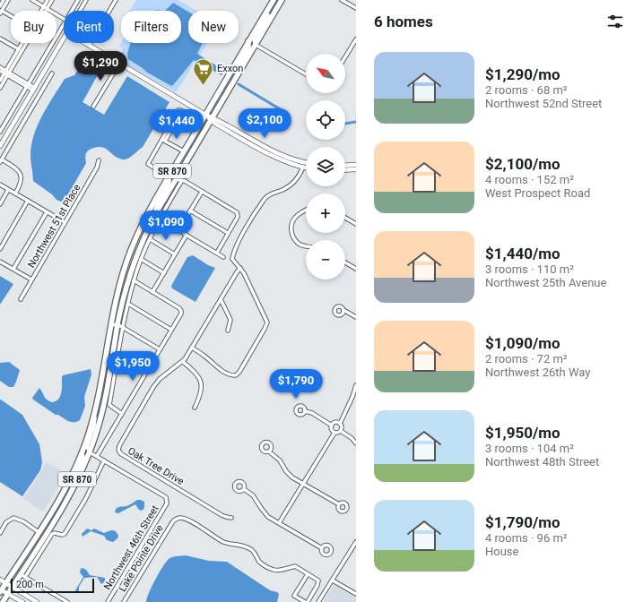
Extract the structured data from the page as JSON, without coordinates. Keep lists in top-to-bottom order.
{
  "streets": {
    "highway": ["SR 870"],
    "street": [
      "Northwest 51st Place",
      "Oak Tree Drive",
      "Northwest 46th Street",
      "Lake Pointe Drive"
    ]
  },
  "places": {
    "supermarket": ["Exxon"]
  },
  "scale_bar": "200 m",
  "north": "top left",
  "page": {
    "heading": "6 homes",
    "chip": [
      "Buy",
      "Rent",
      "Filters",
      "New"
    ],
    "list": [
      {
        "name": "$1,290/mo",
        "note": "2 rooms · 68 m² · Northwest 52nd Street"
      },
      {
        "name": "$2,100/mo",
        "note": "4 rooms · 152 m² · West Prospect Road"
      },
      {
        "name": "$1,440/mo",
        "note": "3 rooms · 110 m² · Northwest 25th Avenue"
      },
      {
        "name": "$1,090/mo",
        "note": "2 rooms · 72 m² · Northwest 26th Way"
      },
      {
        "name": "$1,950/mo",
        "note": "3 rooms · 104 m² · Northwest 48th Street"
      },
      {
        "name": "$1,790/mo",
        "note": "4 rooms · 96 m² · House"
      }
    ],
    "price": [
      "$1,290",
      "$2,100",
      "$1,440",
      "$1,090",
      "$1,950",
      "$1,790"
    ],
    "map_buttons": ["+", "−"],
    "scale": "200 m"
  }
}
